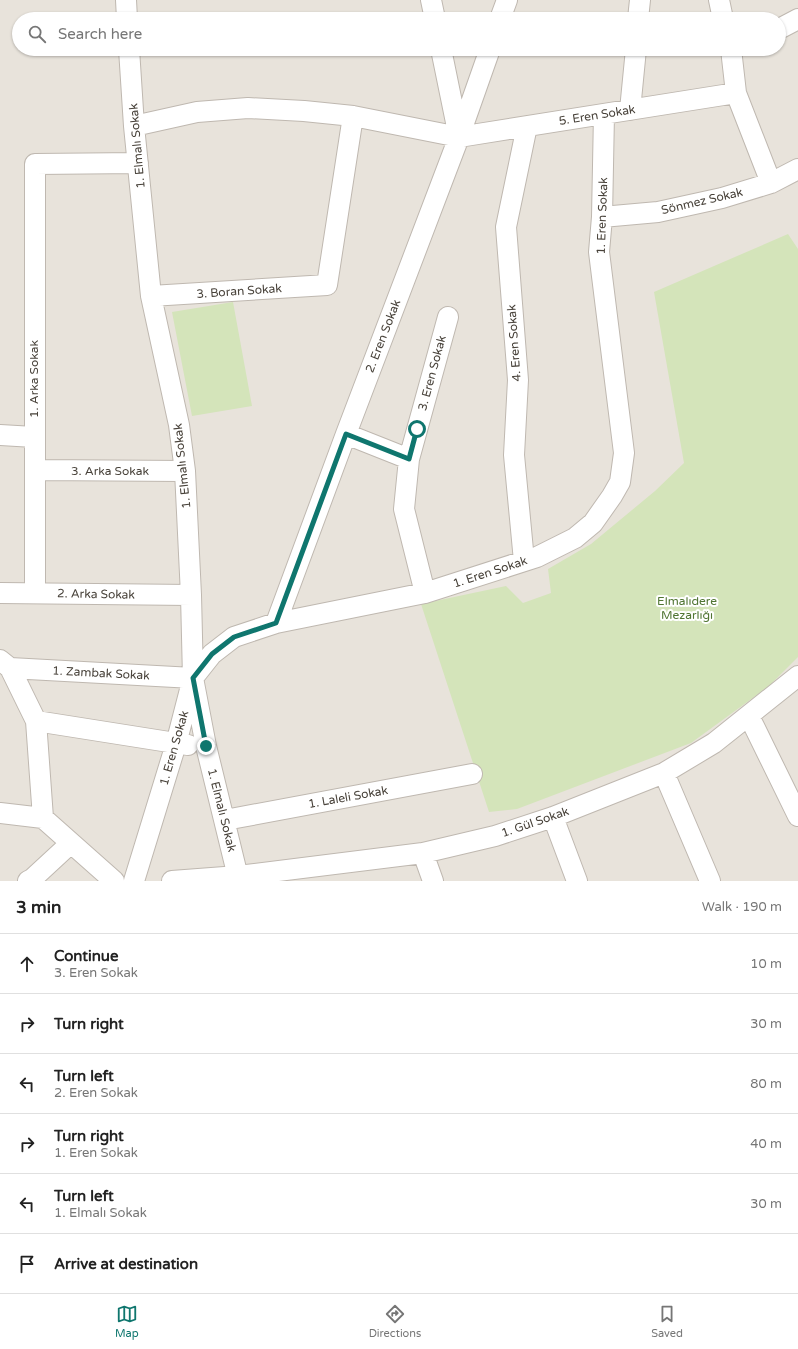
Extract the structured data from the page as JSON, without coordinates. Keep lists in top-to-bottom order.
{
  "streets": {
    "street": [
      "5. Eren Sokak",
      "1. Elmalı Sokak",
      "Sönmez Sokak",
      "1. Eren Sokak",
      "3. Boran Sokak",
      "2. Eren Sokak",
      "4. Eren Sokak",
      "3. Eren Sokak",
      "1. Arka Sokak",
      "3. Arka Sokak",
      "2. Arka Sokak",
      "1. Zambak Sokak",
      "1. Laleli Sokak",
      "1. Gül Sokak"
    ]
  },
  "crossings": [
    ["5. Eren Sokak", "1. Eren Sokak"],
    ["5. Eren Sokak", "2. Eren Sokak"],
    ["5. Eren Sokak", "4. Eren Sokak"],
    ["1. Elmalı Sokak", "1. Eren Sokak"],
    ["1. Elmalı Sokak", "3. Boran Sokak"],
    ["1. Elmalı Sokak", "1. Arka Sokak"],
    ["1. Elmalı Sokak", "3. Arka Sokak"],
    ["1. Elmalı Sokak", "2. Arka Sokak"],
    ["1. Elmalı Sokak", "1. Zambak Sokak"],
    ["1. Elmalı Sokak", "1. Laleli Sokak"],
    ["1. Elmalı Sokak", "1. Gül Sokak"],
    ["Sönmez Sokak", "1. Eren Sokak"],
    ["1. Eren Sokak", "2. Eren Sokak"],
    ["1. Eren Sokak", "4. Eren Sokak"],
    ["1. Eren Sokak", "3. Eren Sokak"],
    ["1. Eren Sokak", "1. Zambak Sokak"],
    ["1. Arka Sokak", "3. Arka Sokak"],
    ["1. Arka Sokak", "2. Arka Sokak"]
  ],
  "parks": ["Elmalıdere Mezarlığı"],
  "page": {
    "search": "Search here",
    "heading": ["3 min", "Walk · 190 m"],
    "list": [
      ["Continue", "3. Eren Sokak", "10 m"],
      ["Turn right", "30 m"],
      ["Turn left", "2. Eren Sokak", "80 m"],
      ["Turn right", "1. Eren Sokak", "40 m"],
      ["Turn left", "1. Elmalı Sokak", "30 m"],
      "Arrive at destination"
    ],
    "nav": ["Map", "Directions", "Saved"]
  }
}
